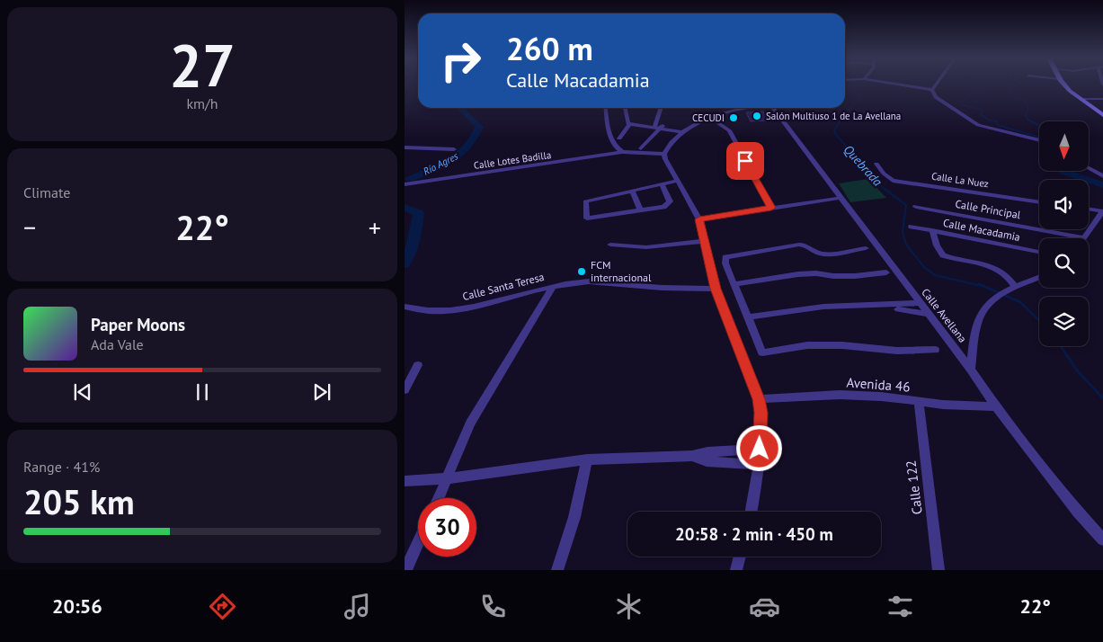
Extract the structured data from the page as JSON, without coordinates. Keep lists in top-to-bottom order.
{
  "streets": {
    "street": [
      "Calle Lotes Badilla",
      "Calle La Nuez",
      "Calle Principal",
      "Calle Macadamia",
      "Calle Santa Teresa",
      "Calle Avellana",
      "Avenida 46",
      "Calle 122"
    ]
  },
  "crossings": [
    ["Calle Avellana", "Avenida 46"],
    ["Avenida 46", "Calle 122"]
  ],
  "water": ["Río Agres", "Quebrada"],
  "places": ["Salón Multiuso 1 de La Avellana", "CECUDI", "FCM internacional"],
  "north": "bottom",
  "page": {
    "tile": [
      ["27", "km/h"],
      "Climate",
      ["Range · 41%", "205 km"]
    ],
    "turn": ["260 m", "Calle Macadamia"],
    "heat": ["−", "22°", "+"],
    "song": ["Paper Moons", "Ada Vale"],
    "limit": "30",
    "trip": "20:58 · 2 min · 450 m",
    "tabs": ["20:56", "22°"]
  }
}
